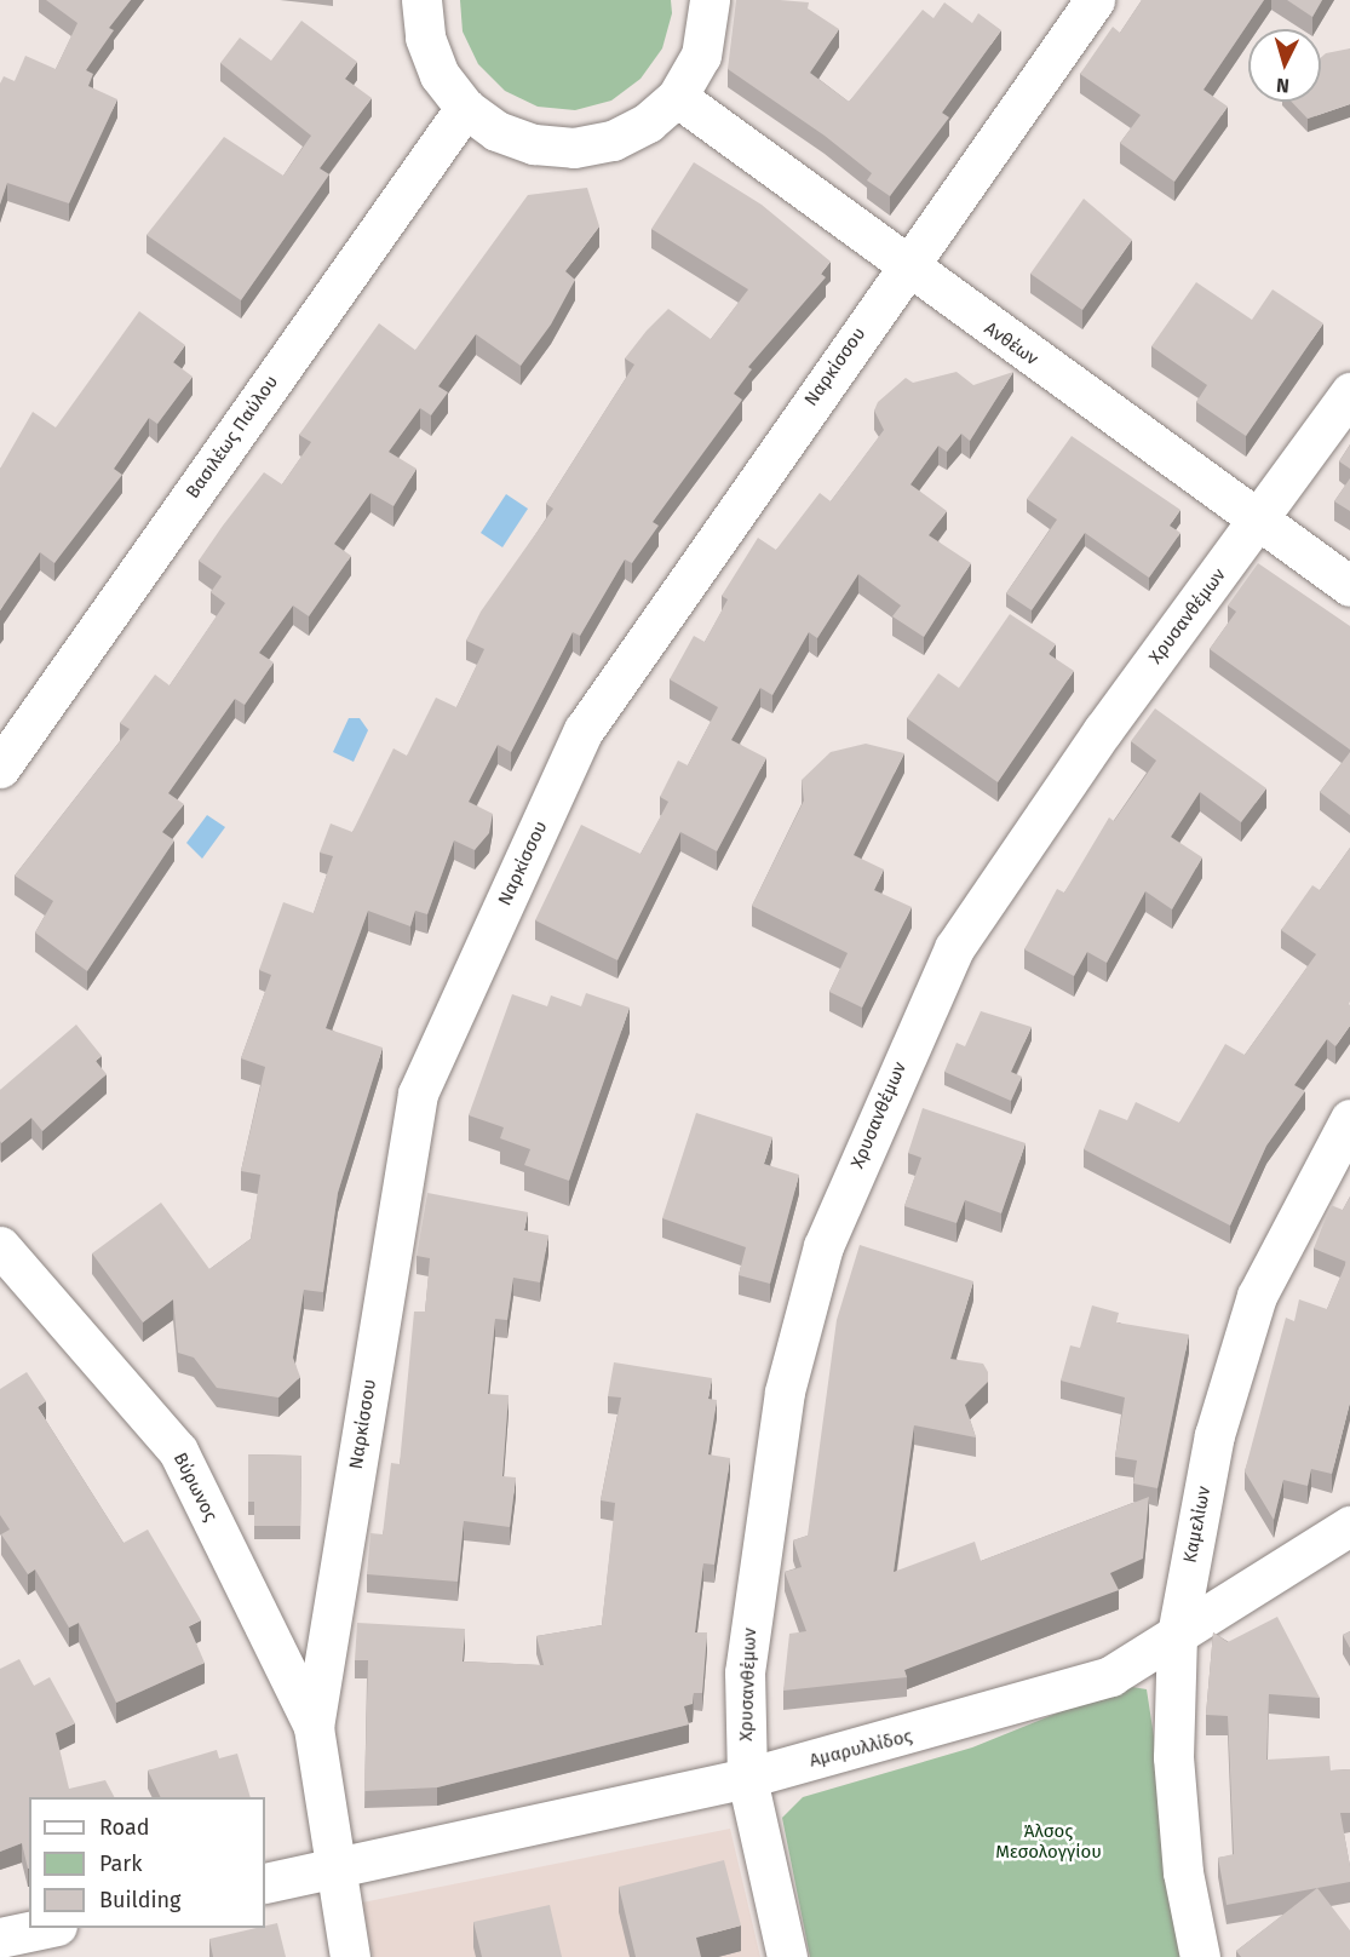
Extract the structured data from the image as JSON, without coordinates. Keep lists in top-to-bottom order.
{
  "streets": {
    "street": [
      "Ανθέων",
      "Ναρκίσσου",
      "Βασιλέως Παύλου",
      "Χρυσανθέμων",
      "Βύρωνος",
      "Καμελίων",
      "Αμαρυλλίδος"
    ]
  },
  "crossings": [
    ["Ανθέων", "Ναρκίσσου"],
    ["Ανθέων", "Χρυσανθέμων"],
    ["Ναρκίσσου", "Βύρωνος"],
    ["Ναρκίσσου", "Αμαρυλλίδος"],
    ["Χρυσανθέμων", "Αμαρυλλίδος"],
    ["Καμελίων", "Αμαρυλλίδος"]
  ],
  "parks": ["Άλσος Μεσολογγίου"],
  "legend": ["Road", "Park", "Building"],
  "north": "bottom"
}
